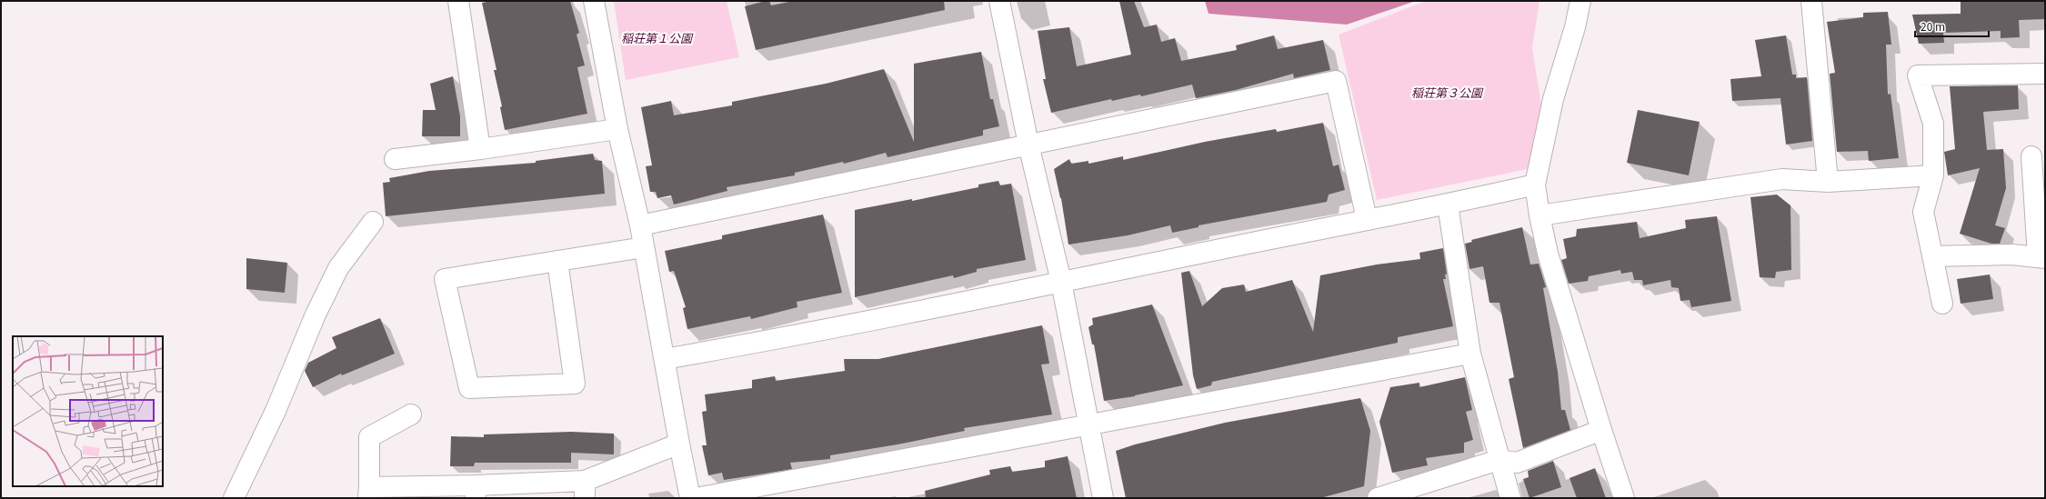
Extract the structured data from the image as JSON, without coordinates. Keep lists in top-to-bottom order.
{
  "parks": ["稲荘第１公園", "稲荘第３公園"],
  "scale_bar": "20 m"
}
